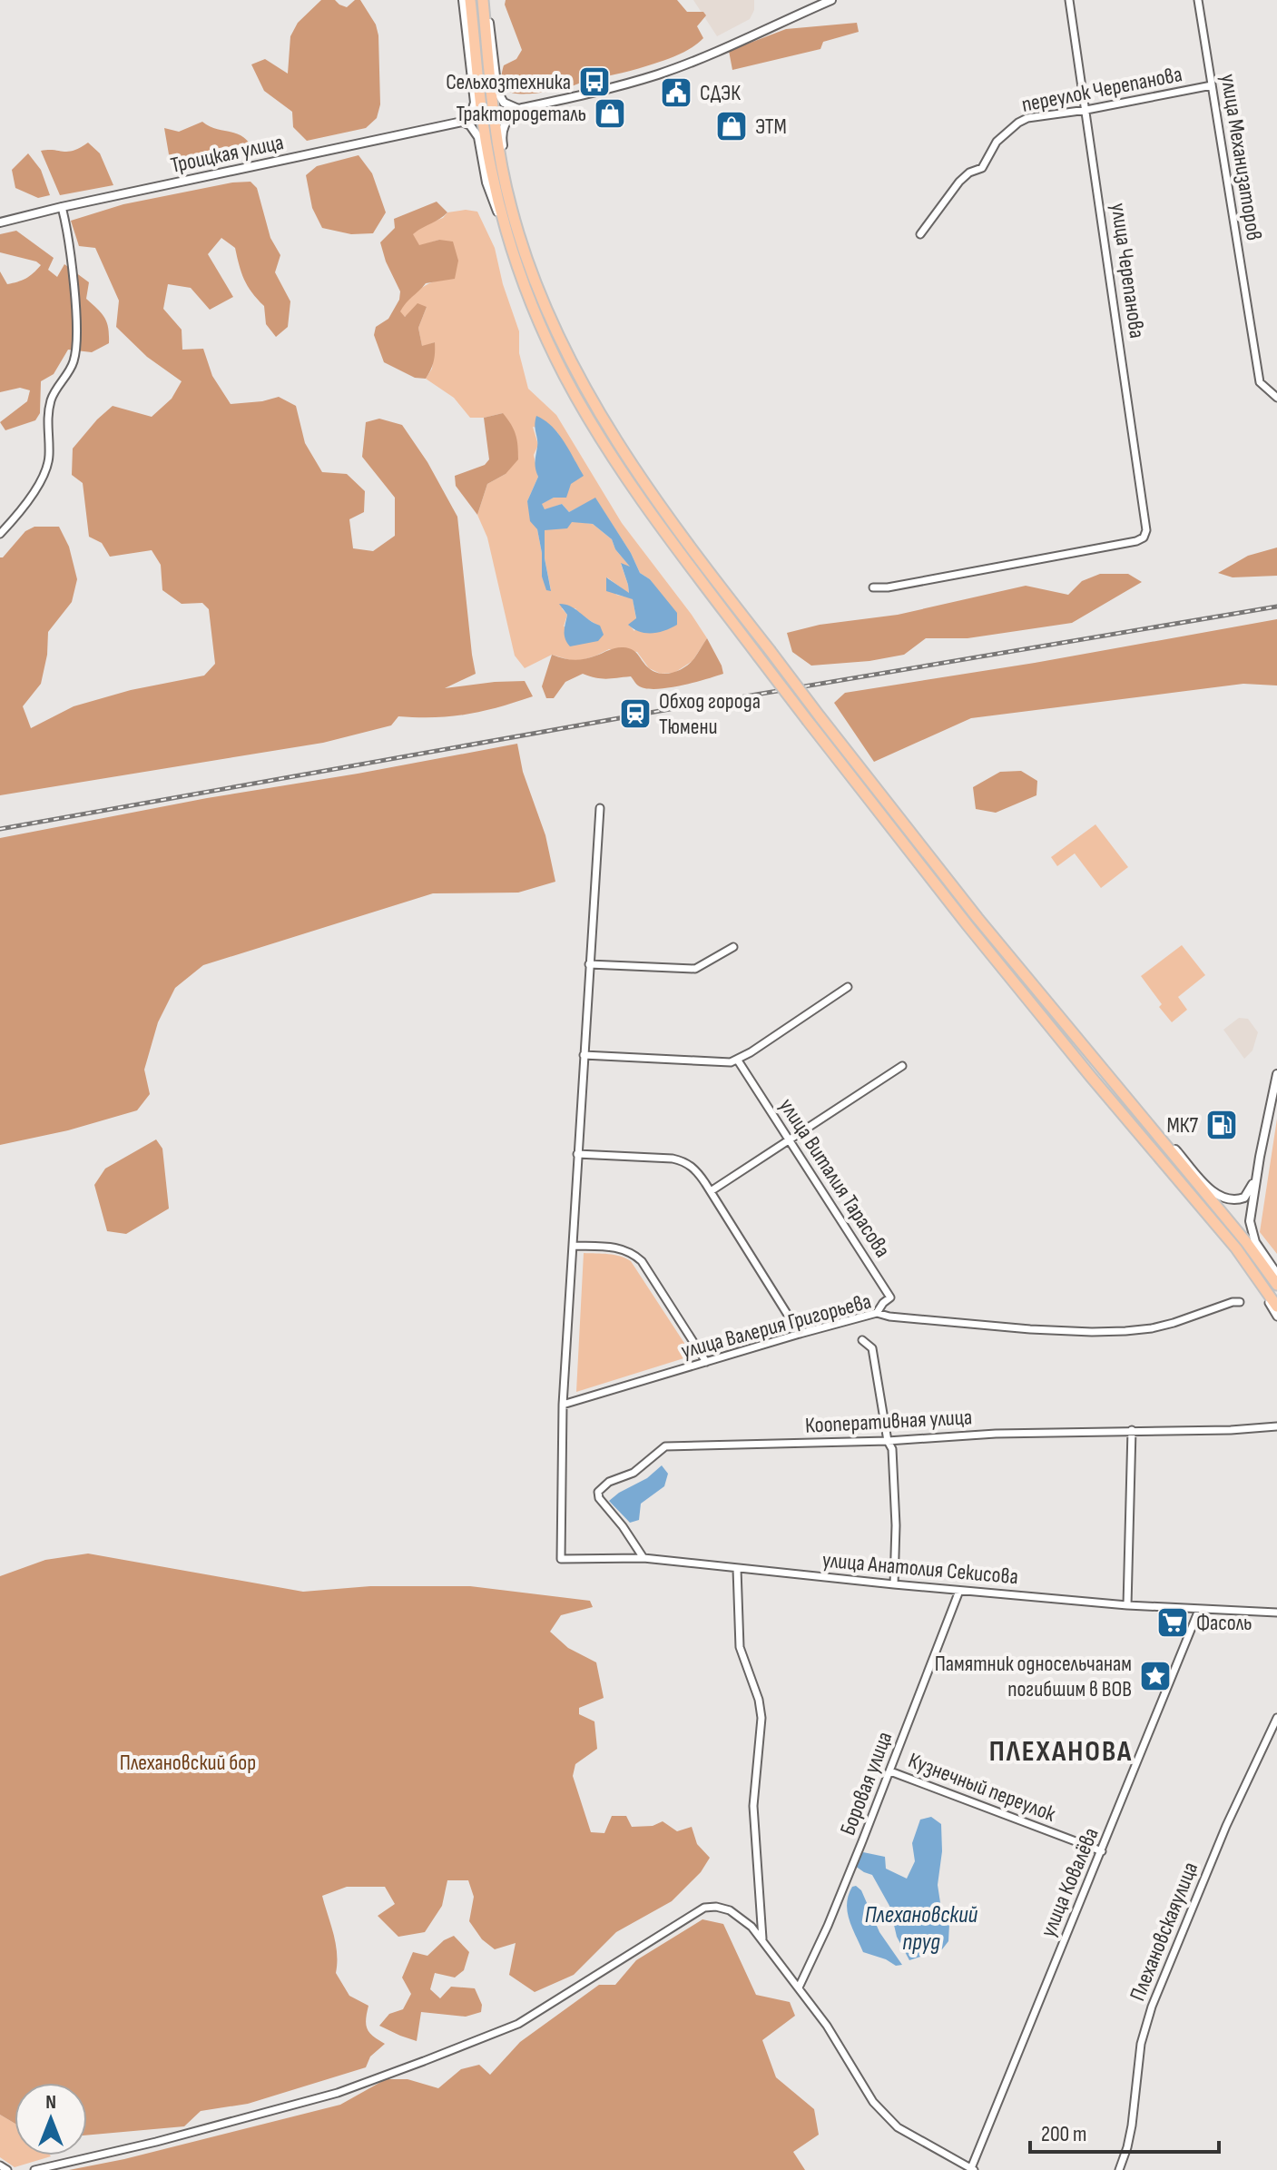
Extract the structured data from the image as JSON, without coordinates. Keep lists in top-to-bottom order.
{
  "streets": {
    "street": [
      "переулок Черепанова",
      "Троицкая улица",
      "улица Механизаторов",
      "улица Черепанова",
      "улица Виталия Тарасова",
      "улица Валерия Григорьева",
      "Кооперативная улица",
      "улица Анатолия Секисова",
      "Боровая улица",
      "Кузнечный переулок",
      "улица Ковалёва",
      "Плехановскаяулица"
    ]
  },
  "crossings": [
    ["переулок Черепанова", "улица Механизаторов"],
    ["переулок Черепанова", "улица Черепанова"],
    ["улица Виталия Тарасова", "улица Валерия Григорьева"],
    ["улица Валерия Григорьева", "улица Анатолия Секисова"],
    ["Кооперативная улица", "улица Анатолия Секисова"],
    ["улица Анатолия Секисова", "Боровая улица"],
    ["улица Анатолия Секисова", "улица Ковалёва"],
    ["Боровая улица", "Кузнечный переулок"],
    ["Кузнечный переулок", "улица Ковалёва"]
  ],
  "districts": ["ПЛЕХАНОВА"],
  "water": ["Плехановский пруд"],
  "parks": ["Плехановский бор"],
  "places": {
    "bus stop": ["Сельхозтехника"],
    "public building": ["СДЭК"],
    "shop": ["Трактородеталь", "ЭТМ"],
    "station": ["Обход города Тюмени"],
    "fuel station": ["МК7"],
    "supermarket": ["Фасоль"],
    "place": ["Памятник односельчанам погибшим в ВОВ"]
  },
  "scale_bar": "200 m",
  "north": "top"
}
